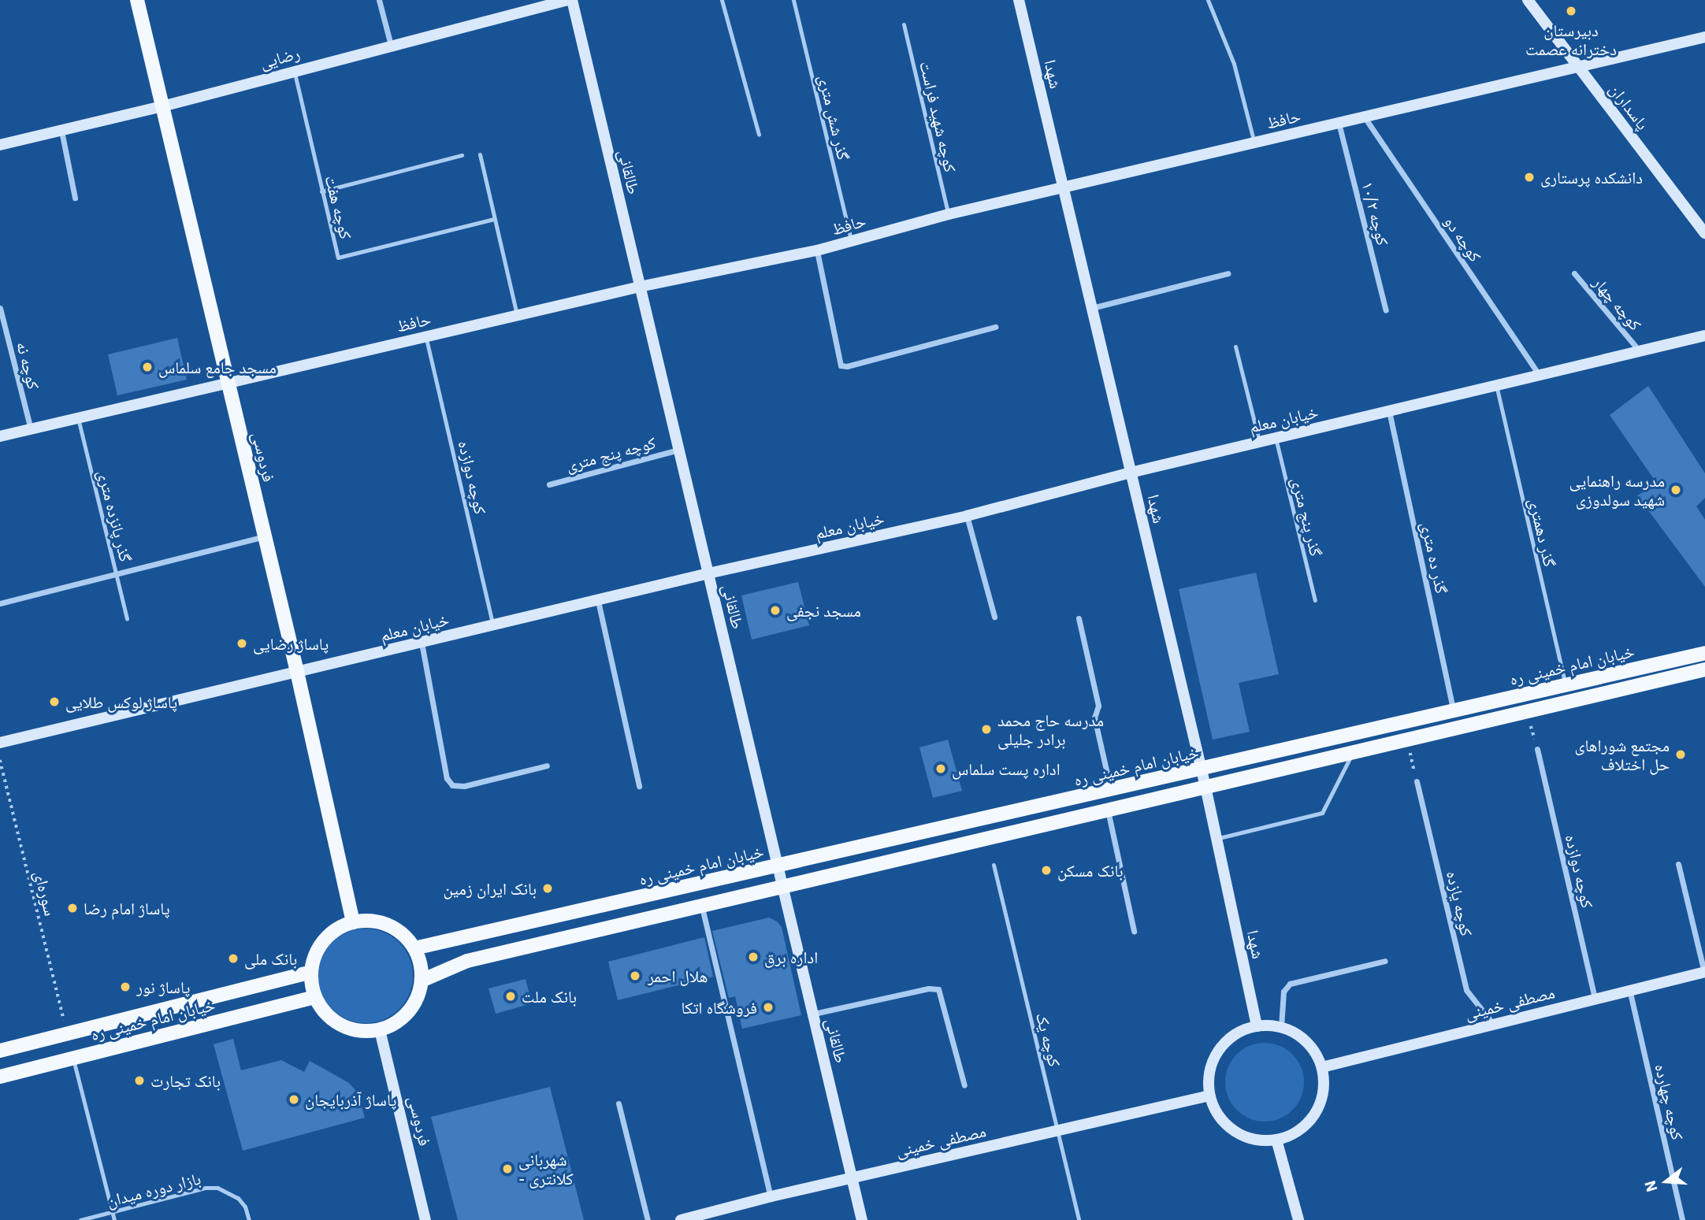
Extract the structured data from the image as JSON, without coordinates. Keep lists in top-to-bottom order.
{
  "streets": {
    "main road": ["فردوسی", "خیابان امام خمینی ره"],
    "street": [
      "رضایی",
      "شهدا",
      "پاسداران",
      "حافظ",
      "طالقانی",
      "کوچه ۱۰/۲",
      "کوچه دو",
      "کوچه چهار",
      "کوچه نه",
      "خیابان معلم",
      "کوچه پنج متری",
      "کوچه دوازده",
      "گذر ده متری",
      "کوچه یازده",
      "مصطفی خمینی",
      "کوچه چهارده"
    ],
    "lane": [
      "کوچه شهید فراست",
      "گذر شش متری",
      "کوچه هفت",
      "گذر پانزده متری",
      "گذر پنج متری",
      "گذر دهمتری",
      "کوچه یک",
      "بازار دوره میدان"
    ],
    "path": ["سوره‌ای"]
  },
  "crossings": [
    ["رضایی", "کوچه هفت"],
    ["رضایی", "فردوسی"],
    ["شهدا", "حافظ"],
    ["شهدا", "خیابان معلم"],
    ["شهدا", "خیابان امام خمینی ره"],
    ["شهدا", "مصطفی خمینی"],
    ["پاسداران", "حافظ"],
    ["کوچه شهید فراست", "حافظ"],
    ["گذر شش متری", "حافظ"],
    ["حافظ", "طالقانی"],
    ["حافظ", "کوچه ۱۰/۲"],
    ["حافظ", "کوچه دو"],
    ["حافظ", "کوچه نه"],
    ["حافظ", "فردوسی"],
    ["حافظ", "کوچه دوازده"],
    ["حافظ", "گذر پانزده متری"],
    ["طالقانی", "خیابان معلم"],
    ["طالقانی", "کوچه پنج متری"],
    ["طالقانی", "خیابان امام خمینی ره"],
    ["طالقانی", "مصطفی خمینی"],
    ["کوچه دو", "خیابان معلم"],
    ["کوچه چهار", "خیابان معلم"],
    ["خیابان معلم", "فردوسی"],
    ["خیابان معلم", "کوچه دوازده"],
    ["خیابان معلم", "گذر پنج متری"],
    ["خیابان معلم", "گذر دهمتری"],
    ["خیابان معلم", "گذر ده متری"],
    ["فردوسی", "خیابان امام خمینی ره"],
    ["کوچه دوازده", "مصطفی خمینی"],
    ["گذر دهمتری", "خیابان امام خمینی ره"],
    ["گذر ده متری", "خیابان امام خمینی ره"],
    ["خیابان امام خمینی ره", "سوره‌ای"],
    ["کوچه یازده", "مصطفی خمینی"],
    ["مصطفی خمینی", "کوچه یک"],
    ["مصطفی خمینی", "کوچه چهارده"]
  ],
  "places": [
    "دبیرستان دخترانه عصمت",
    "دانشکده پرستاری",
    "مسجد جامع سلماس",
    "مدرسه راهنمایی شهید سولدوزی",
    "مسجد نجفی",
    "پاساژ رضایی",
    "پاساژ لوکس طلایی",
    "مدرسه حاج محمد برادر جلیلی",
    "مجتمع شوراهای حل اختلاف",
    "اداره پست سلماس",
    "بانک مسکن",
    "بانک ایران زمین",
    "پاساژ امام رضا",
    "اداره برق",
    "بانک ملی",
    "هلال احمر",
    "پاساژ نور",
    "بانک ملت",
    "فروشگاه اتکا",
    "بانک تجارت",
    "پاساژ آذربایجان",
    "شهربانی - کلانتری"
  ],
  "north": "left"
}
